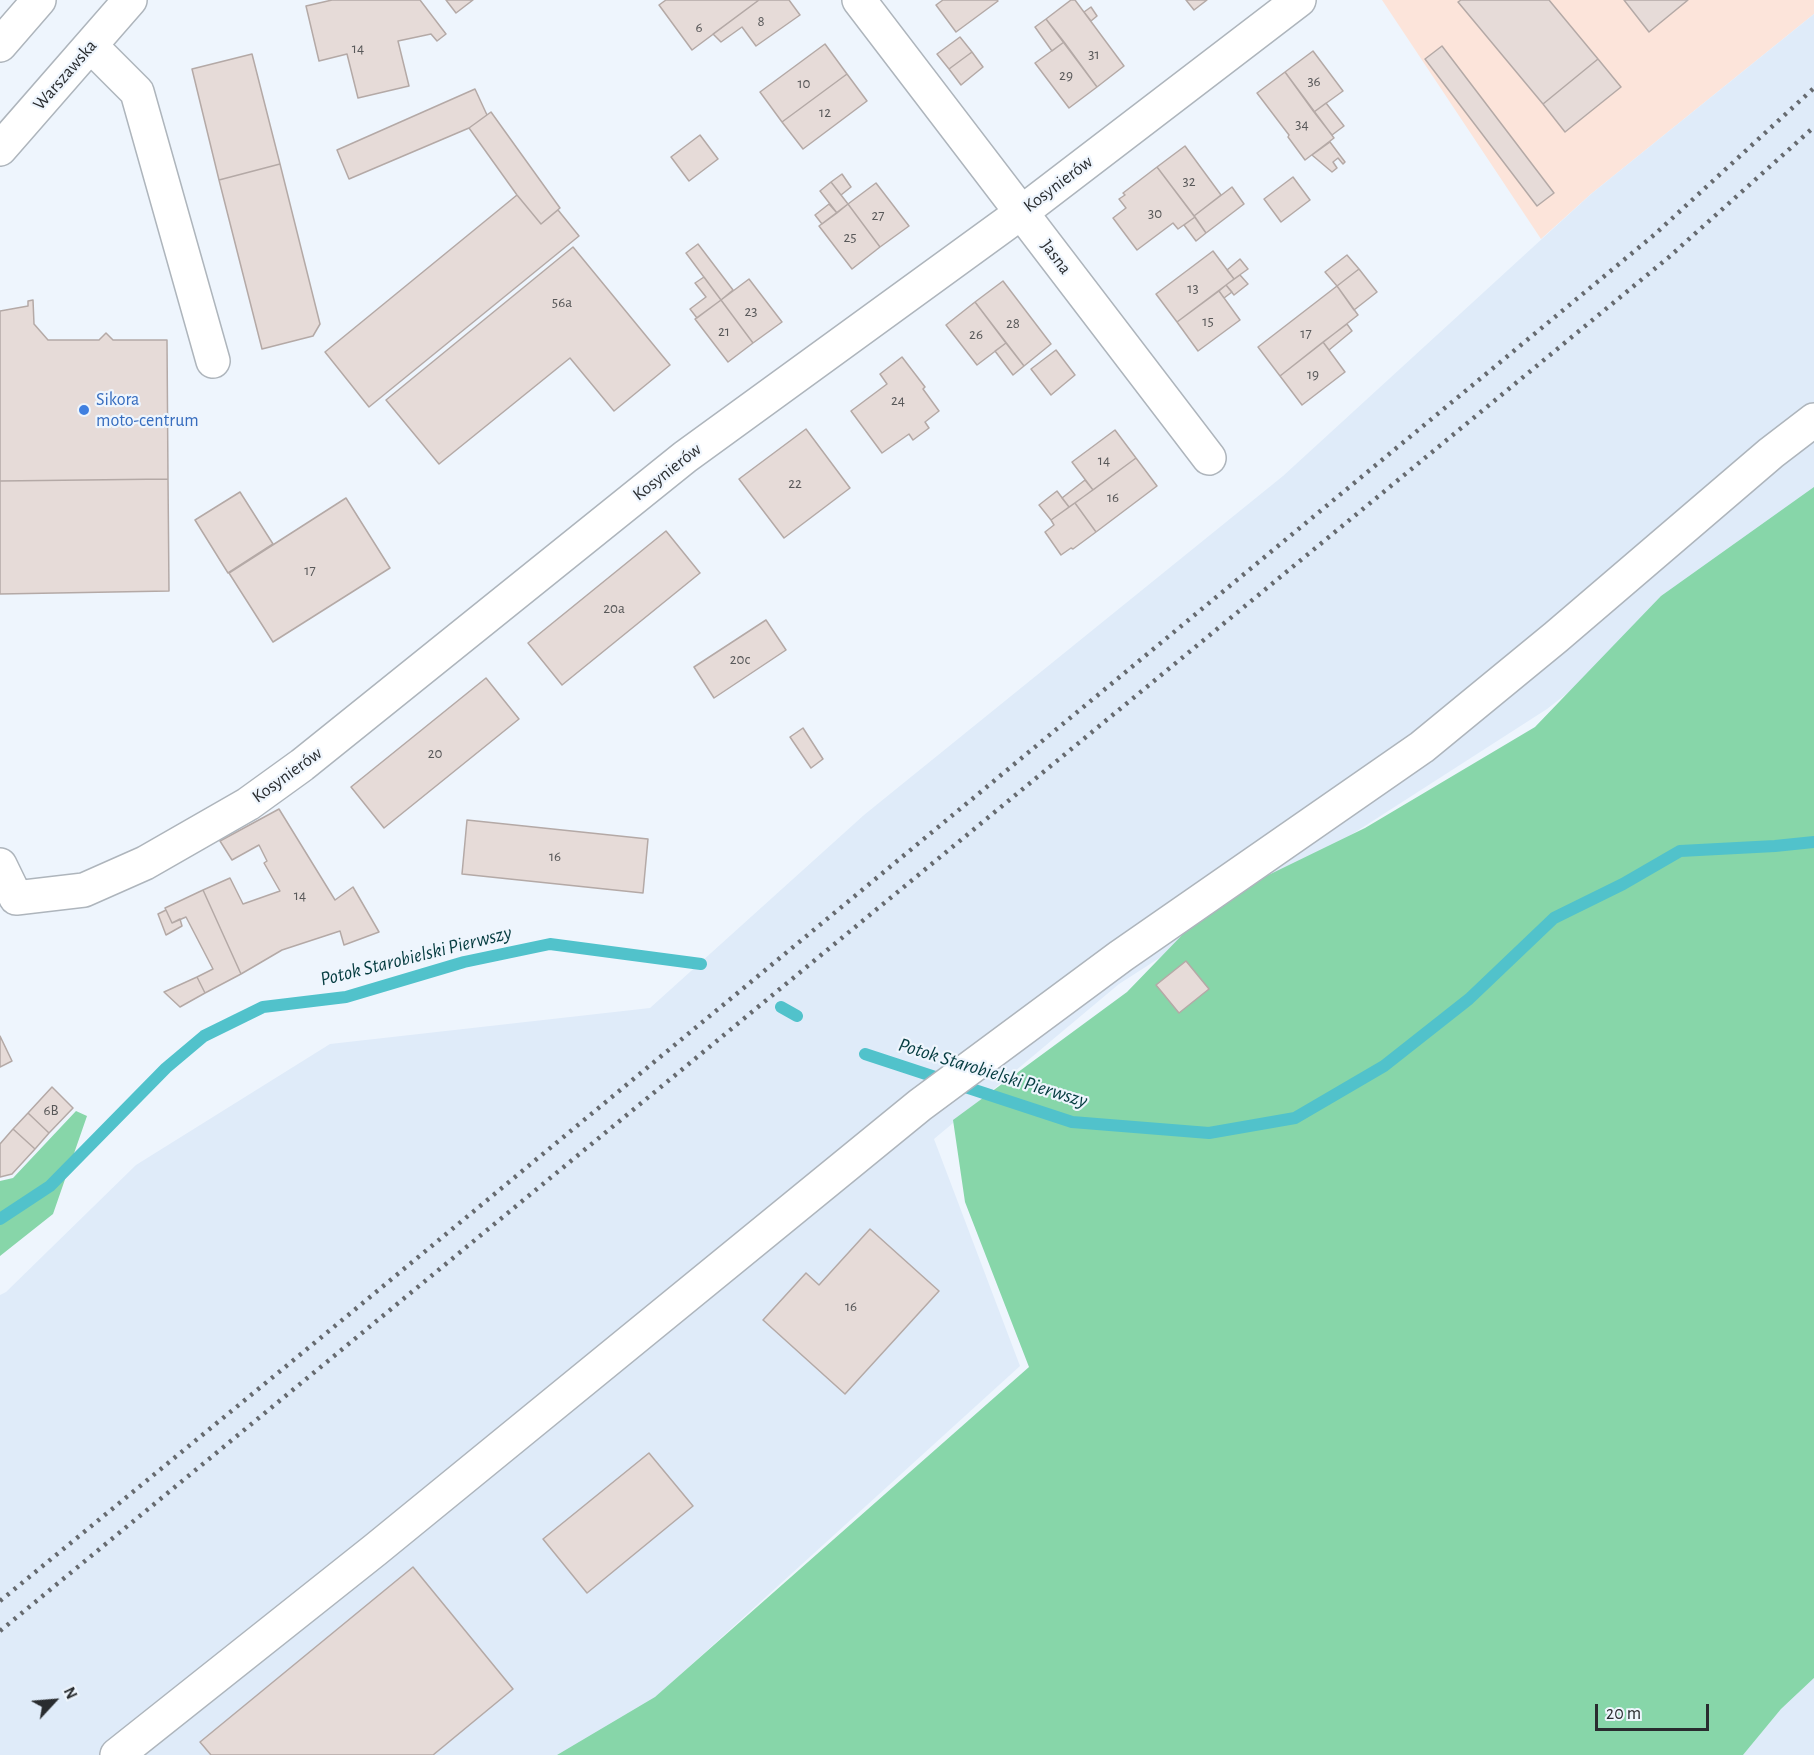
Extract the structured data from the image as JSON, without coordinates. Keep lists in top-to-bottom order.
{
  "streets": {
    "street": ["Warszawska", "Kosynierów", "Jasna"]
  },
  "crossings": [
    ["Kosynierów", "Jasna"]
  ],
  "water": ["Potok Starobielski Pierwszy"],
  "places": ["Sikora moto-centrum"],
  "house_numbers": [
    "8",
    "6",
    "14",
    "31",
    "29",
    "36",
    "10",
    "12",
    "34",
    "32",
    "30",
    "27",
    "25",
    "13",
    "56a",
    "23",
    "15",
    "28",
    "21",
    "17",
    "26",
    "19",
    "24",
    "14",
    "22",
    "16",
    "17",
    "20a",
    "20c",
    "20",
    "16",
    "14",
    "6B",
    "16"
  ],
  "scale_bar": "20 m",
  "north": "top right"
}
